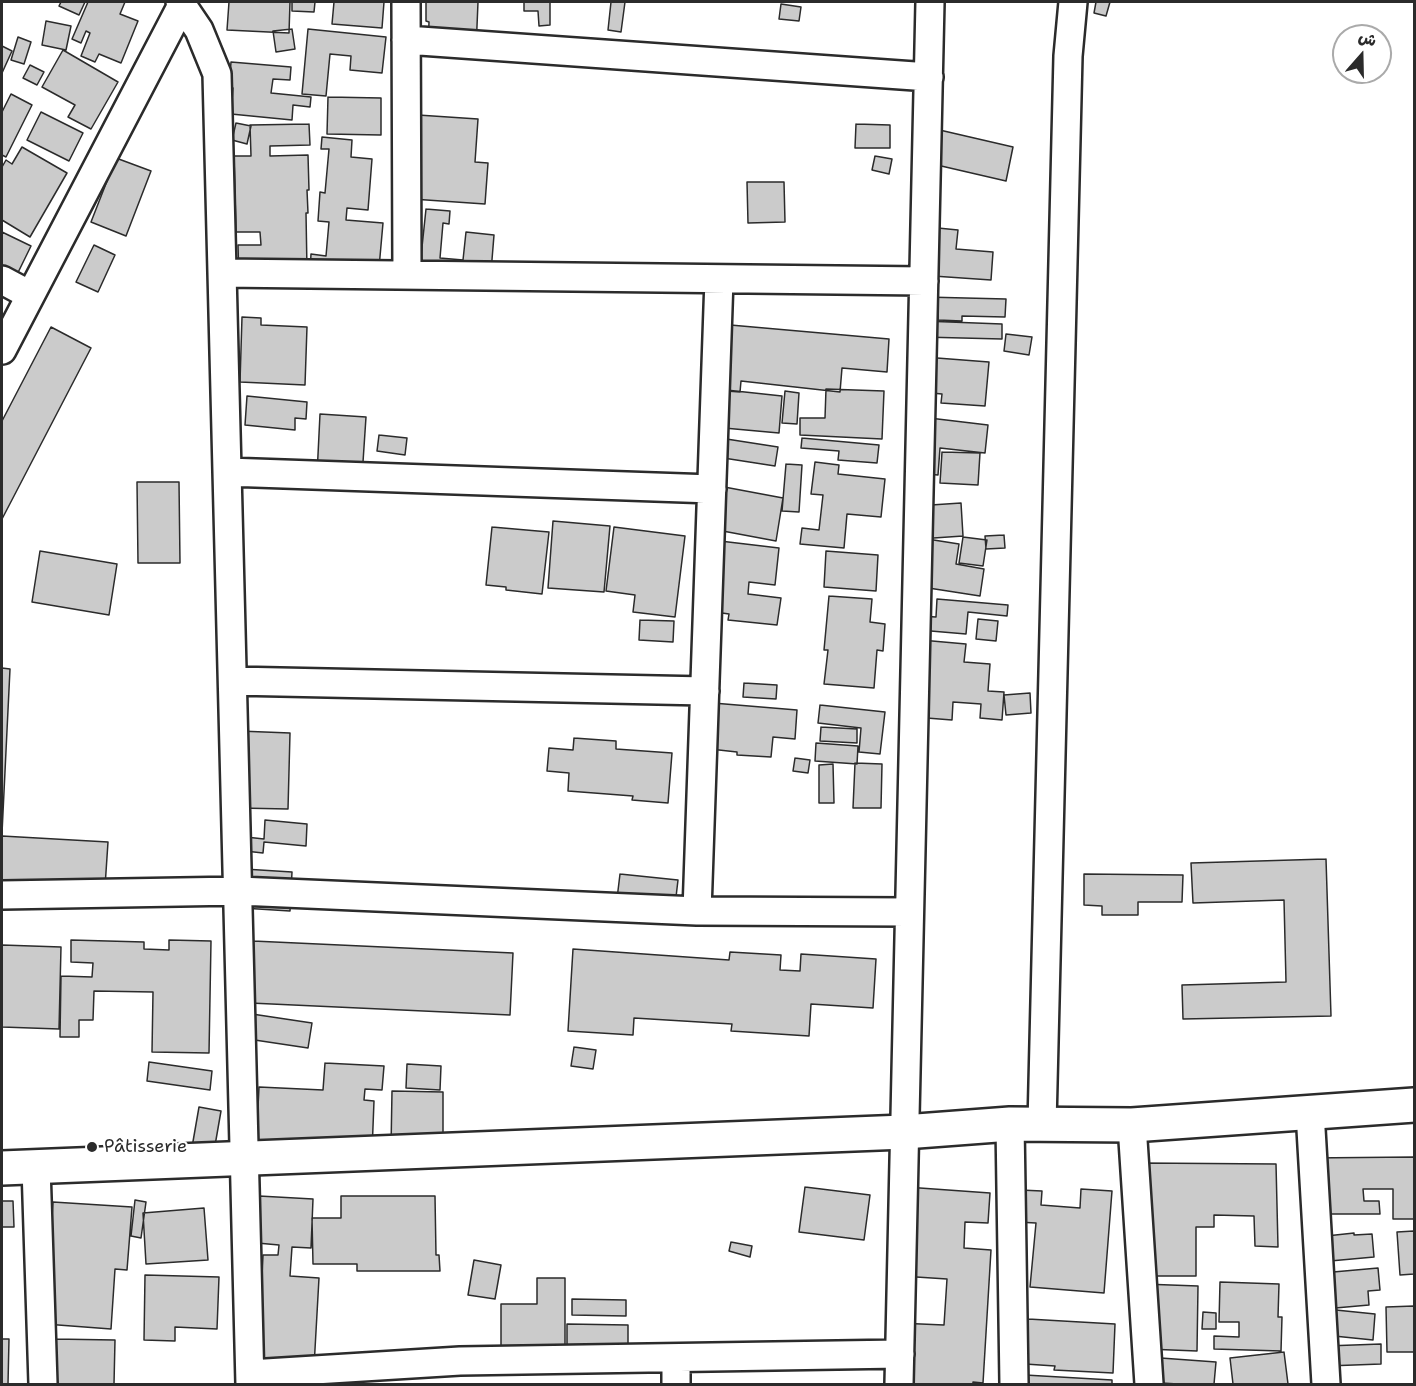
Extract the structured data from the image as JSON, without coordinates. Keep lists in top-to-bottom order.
{
  "places": ["Pâtisserie"],
  "north": "top"
}
